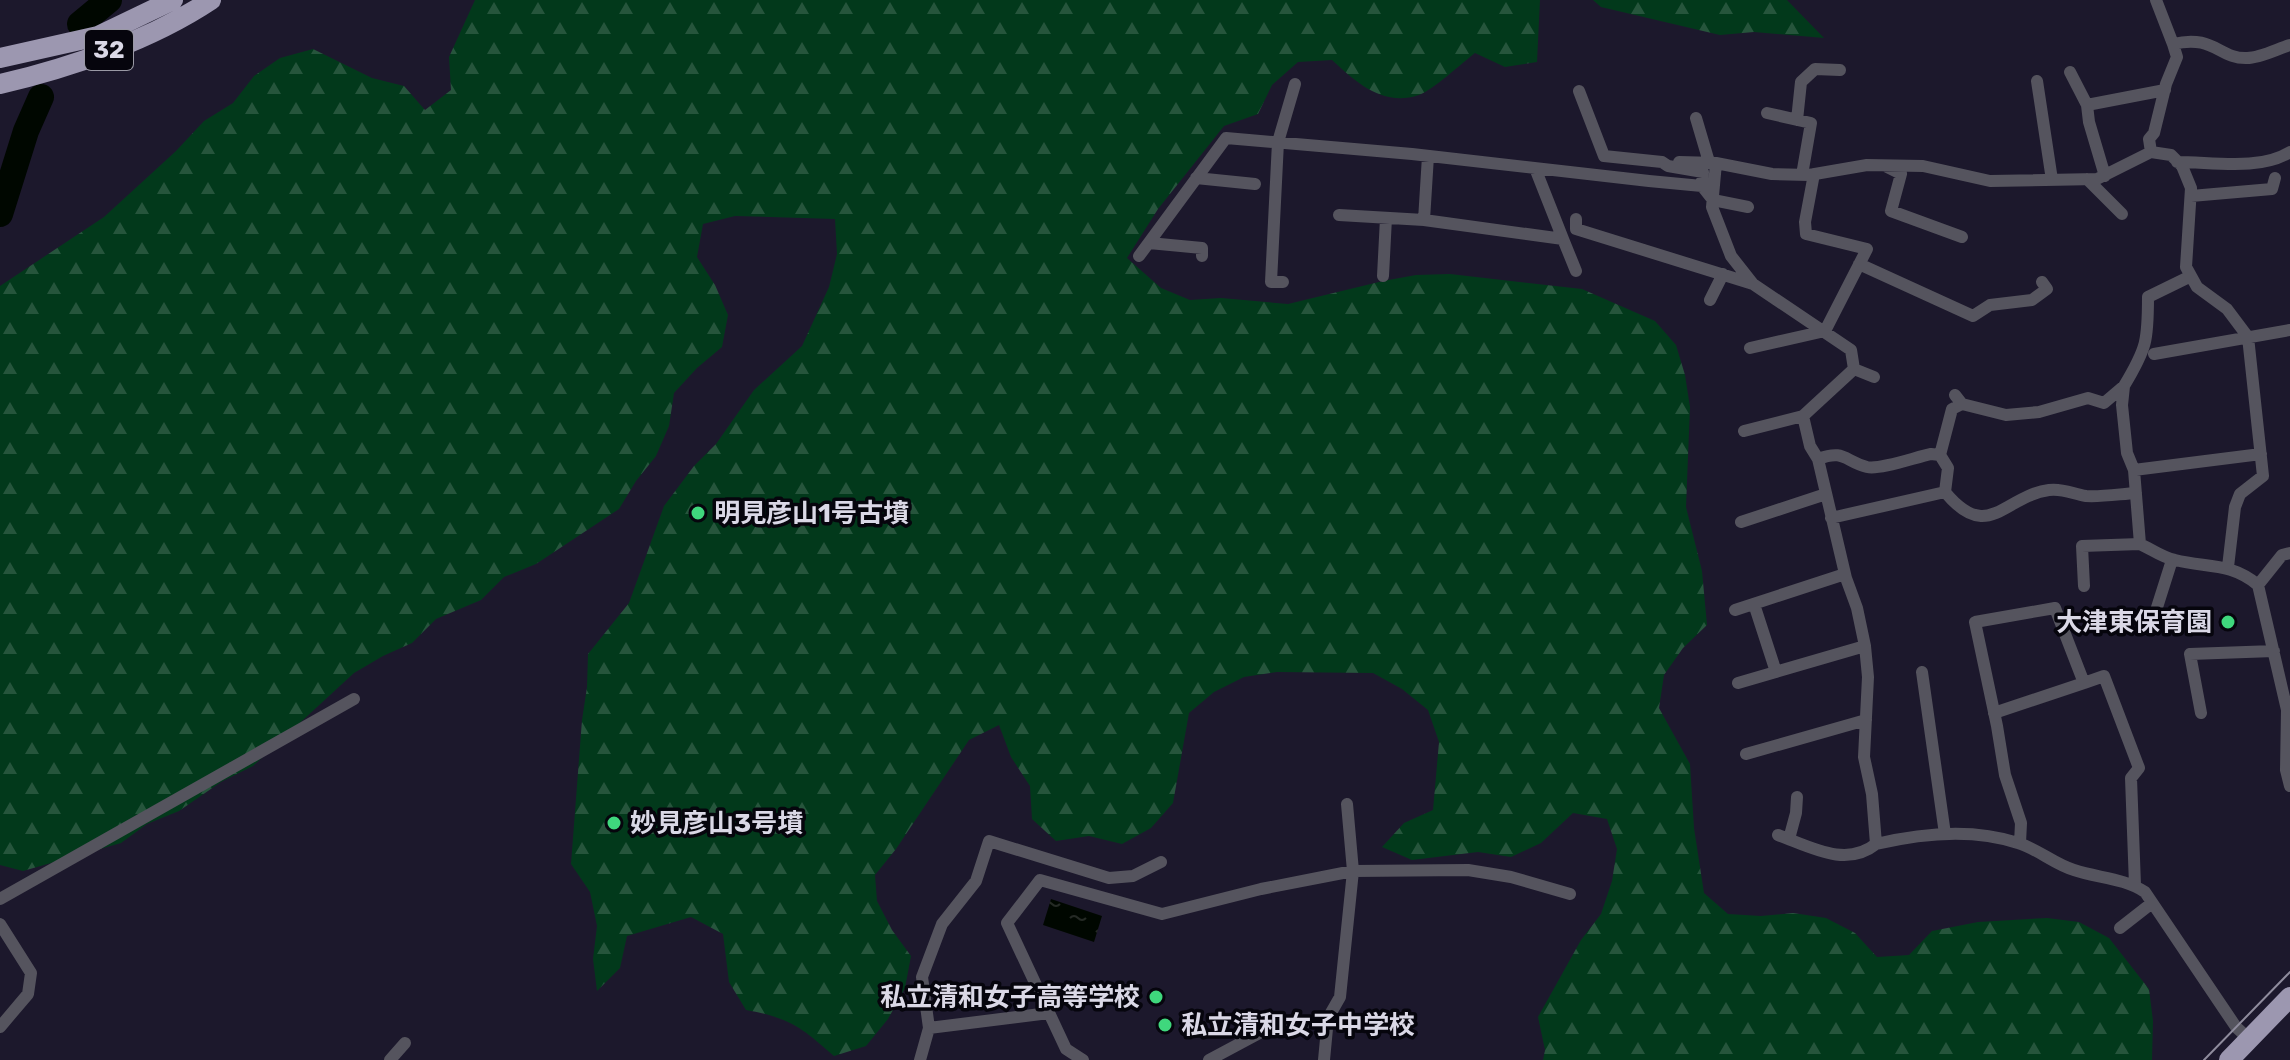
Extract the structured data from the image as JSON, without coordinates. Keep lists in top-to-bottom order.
{
  "streets": {
    "highway": ["32"]
  },
  "places": [
    "明見彦山1号古墳",
    "大津東保育園",
    "妙見彦山3号墳",
    "私立清和女子高等学校",
    "私立清和女子中学校"
  ]
}
